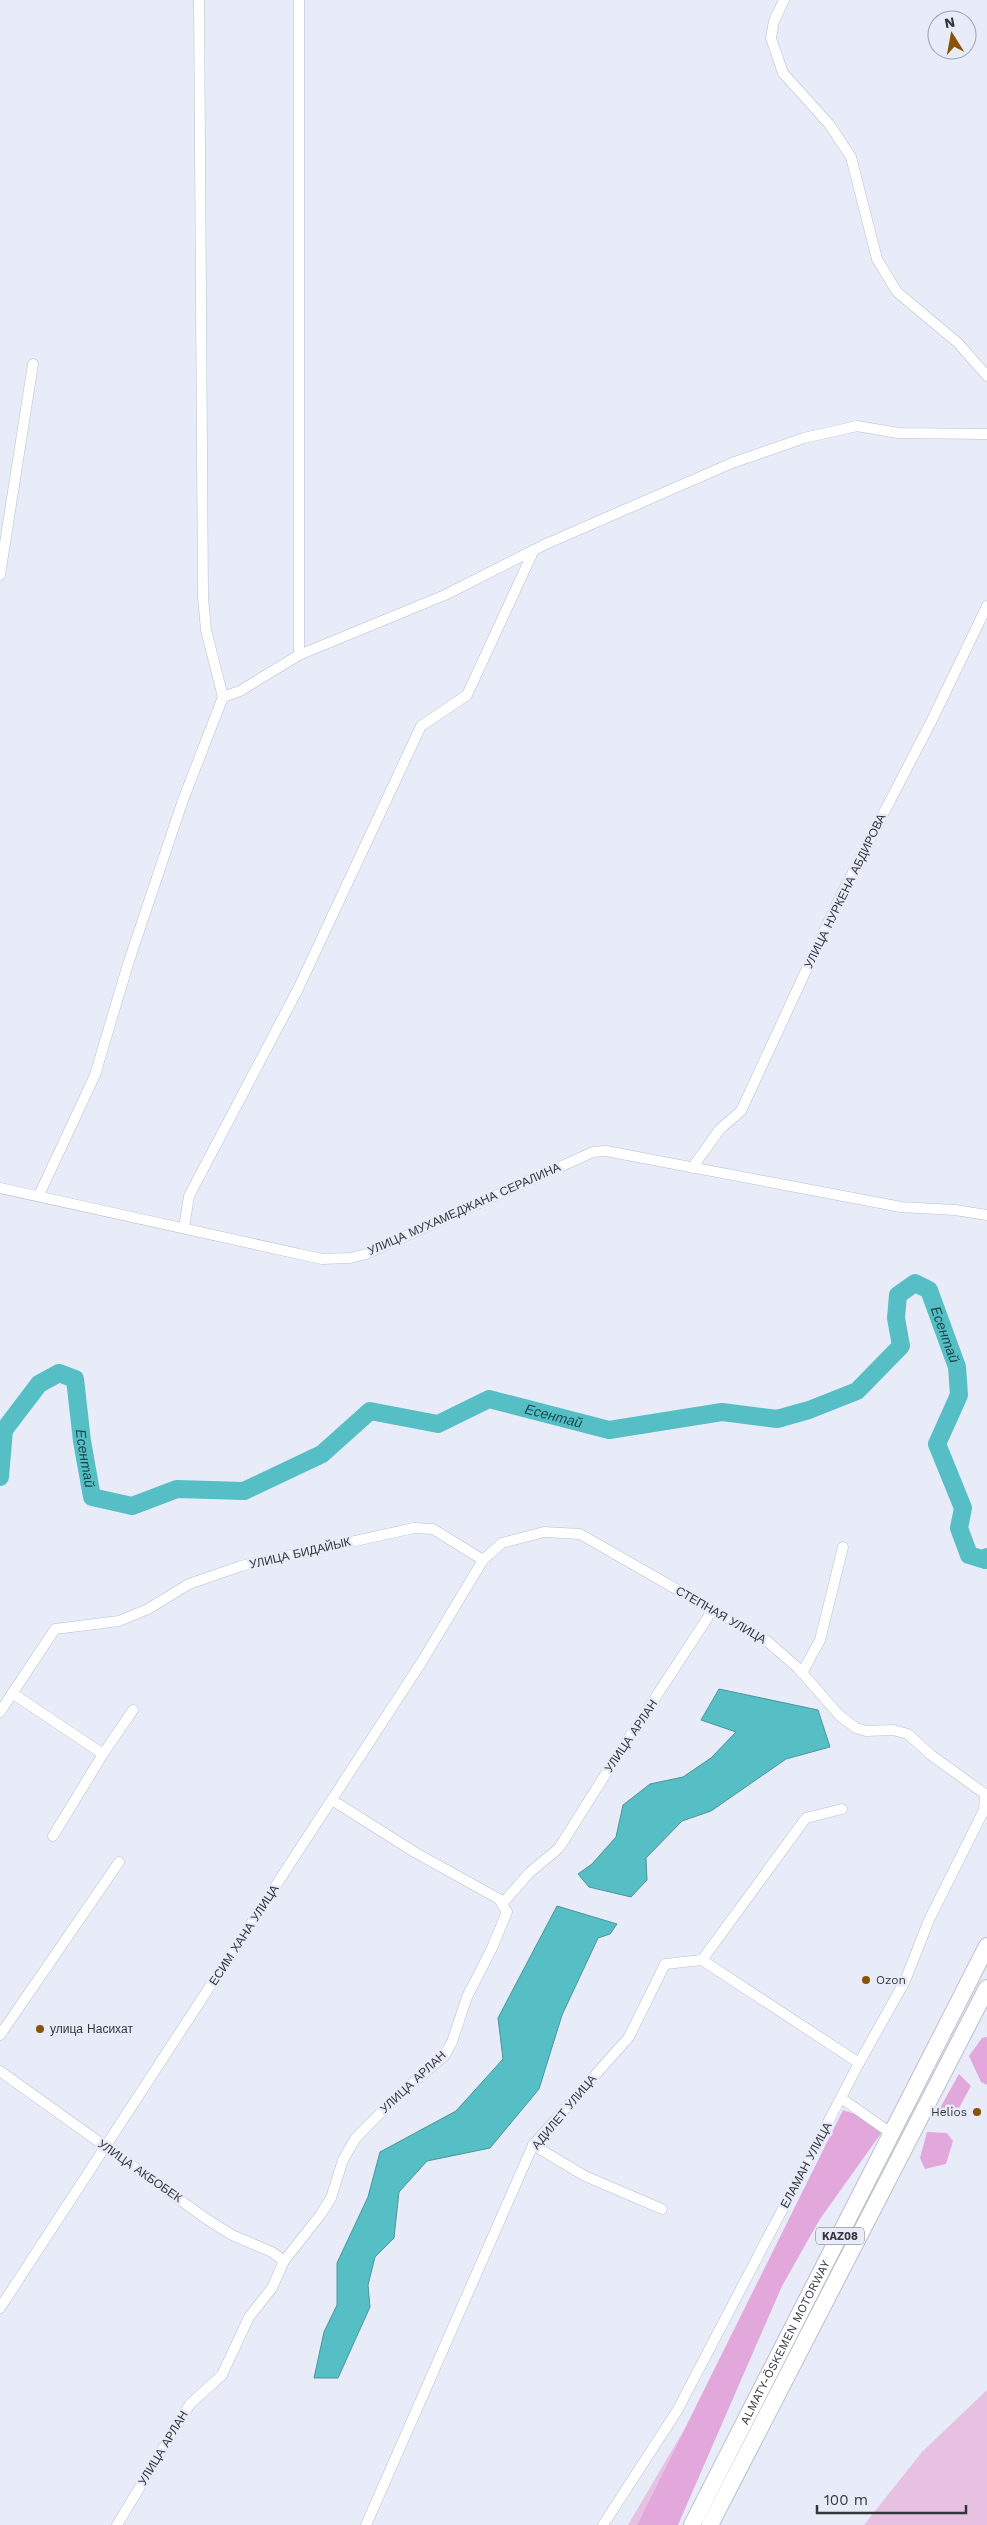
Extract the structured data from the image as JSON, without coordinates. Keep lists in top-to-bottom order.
{
  "streets": {
    "highway": ["KAZ08", "ALMATY-ÖSKEMEN MOTORWAY"],
    "street": [
      "УЛИЦА НУРКЕНА АБДИРОВА",
      "УЛИЦА МУХАМЕДЖАНА СЕРАЛИНА",
      "УЛИЦА БИДАЙЫК",
      "СТЕПНАЯ УЛИЦА",
      "УЛИЦА АРЛАН",
      "ЕСИМ ХАНА УЛИЦА",
      "АДИЛЕТ УЛИЦА",
      "ЕЛАМАН УЛИЦА",
      "УЛИЦА АКБОБЕК"
    ]
  },
  "crossings": [
    ["УЛИЦА НУРКЕНА АБДИРОВА", "УЛИЦА МУХАМЕДЖАНА СЕРАЛИНА"],
    ["УЛИЦА БИДАЙЫК", "СТЕПНАЯ УЛИЦА"],
    ["УЛИЦА БИДАЙЫК", "ЕСИМ ХАНА УЛИЦА"],
    ["СТЕПНАЯ УЛИЦА", "УЛИЦА АРЛАН"],
    ["СТЕПНАЯ УЛИЦА", "ЕСИМ ХАНА УЛИЦА"],
    ["СТЕПНАЯ УЛИЦА", "ЕЛАМАН УЛИЦА"],
    ["УЛИЦА АРЛАН", "УЛИЦА АКБОБЕК"],
    ["ЕСИМ ХАНА УЛИЦА", "УЛИЦА АКБОБЕК"]
  ],
  "water": ["Есентай"],
  "places": ["Ozon", "улица Насихат", "Helios"],
  "scale_bar": "100 m",
  "north": "top"
}
